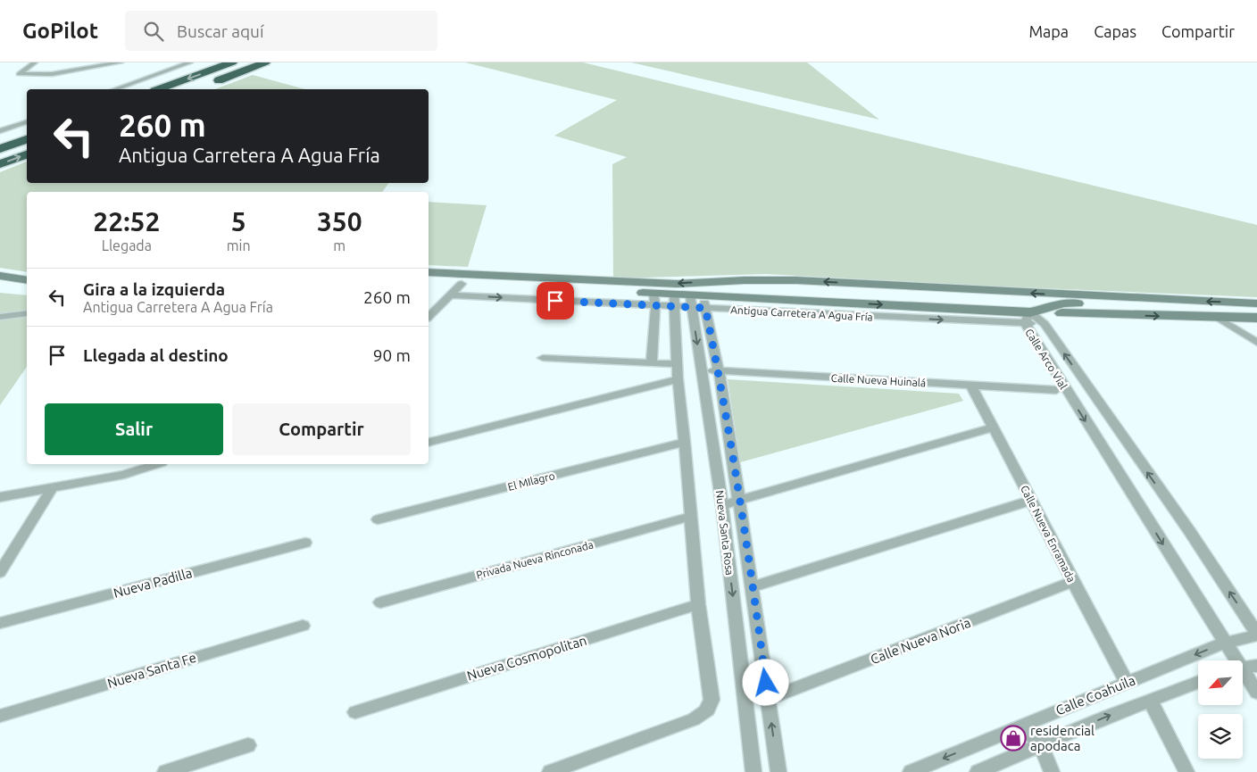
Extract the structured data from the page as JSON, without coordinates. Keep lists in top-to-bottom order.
{
  "streets": {
    "street": [
      "Calle Arco Vial",
      "Calle Nueva Huinalá",
      "El MIlagro",
      "Nueva Santa Rosa",
      "Calle Nueva Enramada",
      "Privada Nueva Rinconada",
      "Nueva Padilla",
      "Calle Nueva Noria",
      "Nueva Cosmopolitan",
      "Nueva Santa Fe",
      "Calle Coahuila"
    ]
  },
  "crossings": [
    ["Calle Arco Vial", "Calle Nueva Huinalá"],
    ["Calle Arco Vial", "Calle Coahuila"],
    ["Calle Nueva Huinalá", "Nueva Santa Rosa"],
    ["Calle Nueva Huinalá", "Calle Nueva Enramada"],
    ["Nueva Santa Rosa", "Calle Nueva Noria"],
    ["Calle Nueva Enramada", "Calle Nueva Noria"],
    ["Calle Nueva Enramada", "Calle Coahuila"]
  ],
  "places": {
    "shop": ["residencial apodaca"]
  },
  "north": "bottom left",
  "page": {
    "header": "GoPilot",
    "search": "Buscar aquí",
    "nav": ["Mapa", "Capas", "Compartir"],
    "turn": ["260 m", "Antigua Carretera A Agua Fría"],
    "eta": [
      "22:52",
      "Llegada",
      "5",
      "min",
      "350",
      "m"
    ],
    "list": [
      {
        "name": "Gira a la izquierda",
        "note": "Antigua Carretera A Agua Fría",
        "value": "260 m"
      },
      {
        "name": "Llegada al destino",
        "value": "90 m"
      }
    ],
    "buttons": ["Salir", "Compartir"]
  }
}
